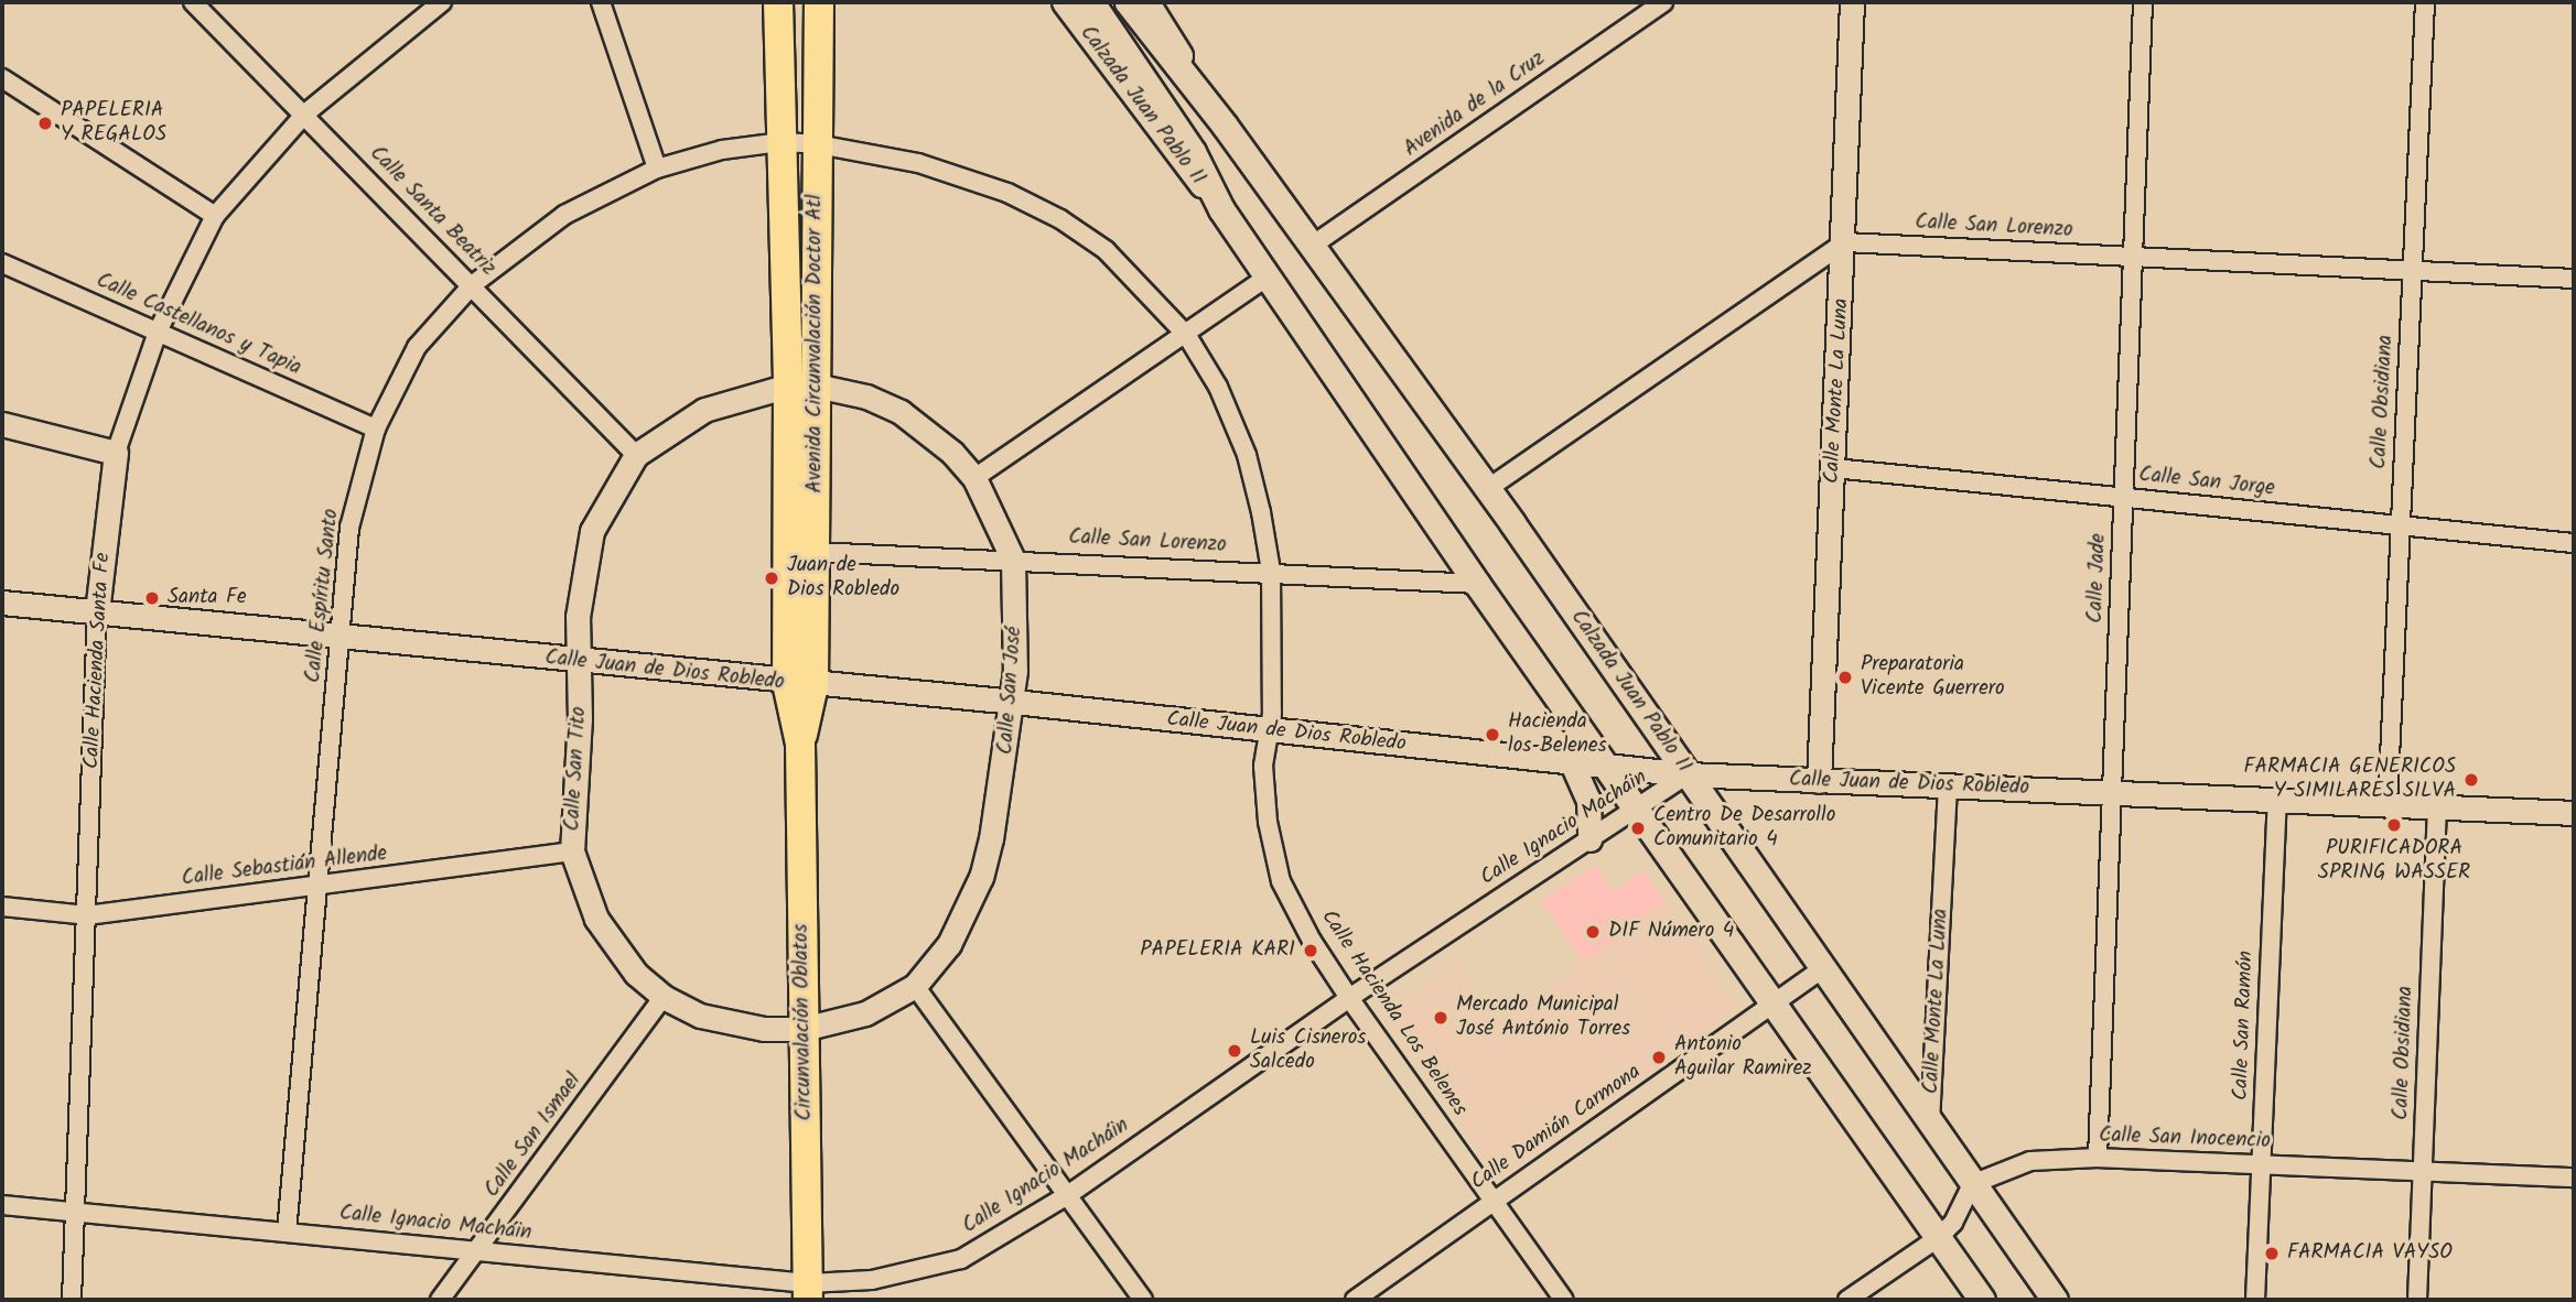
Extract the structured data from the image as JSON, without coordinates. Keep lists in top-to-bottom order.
{
  "streets": {
    "main road": ["Calzada Juan Pablo II", "Avenida Circunvalación Doctor Atl", "Circunvalación Oblatos"],
    "street": [
      "Avenida de la Cruz",
      "Calle Santa Beatriz",
      "Calle San Lorenzo",
      "Calle Castellanos y Tapia",
      "Calle Monte La Luna",
      "Calle Obsidiana",
      "Calle San Jorge",
      "Calle Jade",
      "Calle Espíritu Santo",
      "Calle Hacienda Santa Fe",
      "Calle Juan de Dios Robledo",
      "Calle San José",
      "Calle San Tito",
      "Calle Ignacio Macháin",
      "Calle Sebastián Allende",
      "Calle Hacienda Los Belenes",
      "Calle San Ramón",
      "Calle Damián Carmona",
      "Calle San Ismael",
      "Calle San Inocencio"
    ]
  },
  "crossings": [
    ["Avenida de la Cruz", "Calzada Juan Pablo II"],
    ["Calzada Juan Pablo II", "Calle San Lorenzo"],
    ["Calzada Juan Pablo II", "Calle Monte La Luna"],
    ["Calzada Juan Pablo II", "Calle Juan de Dios Robledo"],
    ["Calzada Juan Pablo II", "Calle Ignacio Macháin"],
    ["Calzada Juan Pablo II", "Calle Damián Carmona"],
    ["Calzada Juan Pablo II", "Calle San Inocencio"],
    ["Calle Santa Beatriz", "Calle Espíritu Santo"],
    ["Calle Santa Beatriz", "Calle Hacienda Santa Fe"],
    ["Calle Santa Beatriz", "Calle San Tito"],
    ["Calle San Lorenzo", "Avenida Circunvalación Doctor Atl"],
    ["Calle San Lorenzo", "Calle Monte La Luna"],
    ["Calle San Lorenzo", "Calle Obsidiana"],
    ["Calle San Lorenzo", "Calle Jade"],
    ["Calle San Lorenzo", "Calle San José"],
    ["Calle San Lorenzo", "Calle Hacienda Los Belenes"],
    ["Calle Castellanos y Tapia", "Calle Espíritu Santo"],
    ["Calle Castellanos y Tapia", "Calle Hacienda Santa Fe"],
    ["Avenida Circunvalación Doctor Atl", "Calle Espíritu Santo"],
    ["Avenida Circunvalación Doctor Atl", "Calle Juan de Dios Robledo"],
    ["Avenida Circunvalación Doctor Atl", "Calle San José"],
    ["Avenida Circunvalación Doctor Atl", "Calle San Tito"],
    ["Avenida Circunvalación Doctor Atl", "Calle Hacienda Los Belenes"],
    ["Avenida Circunvalación Doctor Atl", "Circunvalación Oblatos"],
    ["Calle Monte La Luna", "Calle San Jorge"],
    ["Calle Monte La Luna", "Calle Juan de Dios Robledo"],
    ["Calle Obsidiana", "Calle San Jorge"],
    ["Calle Obsidiana", "Calle Juan de Dios Robledo"],
    ["Calle Obsidiana", "Calle San Inocencio"],
    ["Calle San Jorge", "Calle Jade"],
    ["Calle Jade", "Calle Juan de Dios Robledo"],
    ["Calle Jade", "Calle San Inocencio"],
    ["Calle Espíritu Santo", "Calle Juan de Dios Robledo"],
    ["Calle Espíritu Santo", "Calle Ignacio Macháin"],
    ["Calle Espíritu Santo", "Calle Sebastián Allende"],
    ["Calle Espíritu Santo", "Calle Hacienda Los Belenes"],
    ["Calle Hacienda Santa Fe", "Calle Juan de Dios Robledo"],
    ["Calle Hacienda Santa Fe", "Calle Ignacio Macháin"],
    ["Calle Hacienda Santa Fe", "Calle Sebastián Allende"],
    ["Calle Juan de Dios Robledo", "Calle San José"],
    ["Calle Juan de Dios Robledo", "Calle San Tito"],
    ["Calle Juan de Dios Robledo", "Calle Ignacio Macháin"],
    ["Calle Juan de Dios Robledo", "Calle Hacienda Los Belenes"],
    ["Calle Juan de Dios Robledo", "Circunvalación Oblatos"],
    ["Calle Juan de Dios Robledo", "Calle San Ramón"],
    ["Calle San José", "Calle San Tito"],
    ["Calle San José", "Circunvalación Oblatos"],
    ["Calle San Tito", "Calle Sebastián Allende"],
    ["Calle San Tito", "Circunvalación Oblatos"],
    ["Calle San Tito", "Calle San Ismael"],
    ["Calle Ignacio Macháin", "Calle Hacienda Los Belenes"],
    ["Calle Ignacio Macháin", "Circunvalación Oblatos"],
    ["Calle Ignacio Macháin", "Calle San Ismael"],
    ["Calle Hacienda Los Belenes", "Calle Damián Carmona"],
    ["Calle San Ramón", "Calle San Inocencio"]
  ],
  "places": [
    "PAPELERIA Y REGALOS",
    "Juan de Dios Robledo",
    "Santa Fe",
    "Preparatoria Vicente Guerrero",
    "Hacienda los Belenes",
    "FARMACIA GENERICOS Y SIMILARES SILVA",
    "PURIFICADORA SPRING WASSER",
    "Centro De Desarrollo Comunitario 4",
    "DIF Número 4",
    "PAPELERIA KARI",
    "Mercado Municipal José António Torres",
    "Luis Cisneros Salcedo",
    "Antonio Aguilar Ramirez",
    "FARMACIA VAYSO"
  ]
}
